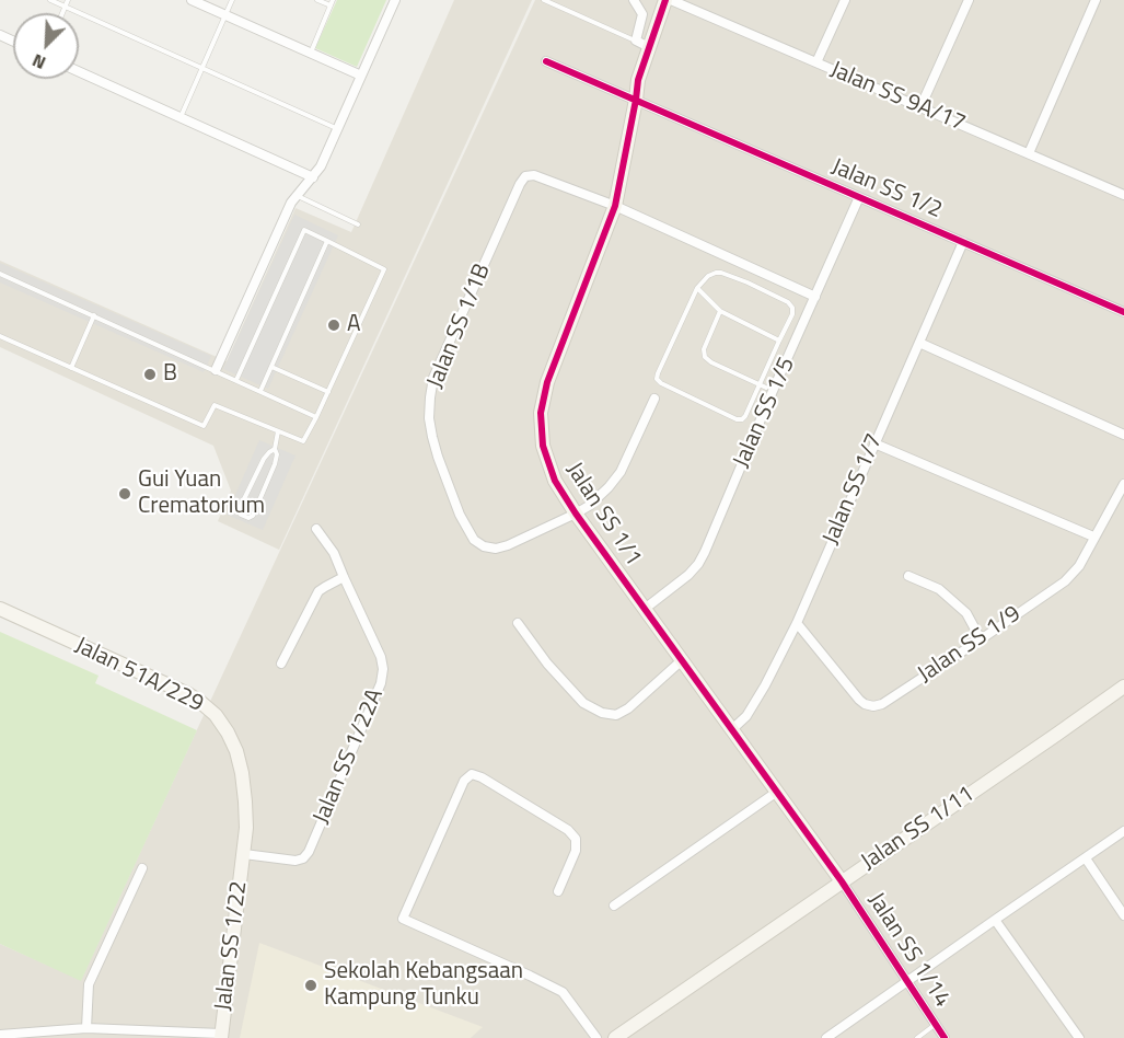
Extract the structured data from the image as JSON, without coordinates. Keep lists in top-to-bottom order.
{
  "streets": {
    "street": [
      "Jalan SS 9A/17",
      "Jalan SS 1/2",
      "Jalan SS 1/1B",
      "Jalan SS 1/5",
      "Jalan SS 1/7",
      "Jalan SS 1/1",
      "Jalan SS 1/9",
      "Jalan 51A/229",
      "Jalan SS 1/22A",
      "Jalan SS 1/11",
      "Jalan SS 1/22",
      "Jalan SS 1/14"
    ]
  },
  "crossings": [
    ["Jalan SS 1/2", "Jalan SS 1/5"],
    ["Jalan SS 1/2", "Jalan SS 1/7"],
    ["Jalan SS 1/2", "Jalan SS 1/1"],
    ["Jalan SS 1/1B", "Jalan SS 1/1"],
    ["Jalan SS 1/5", "Jalan SS 1/1"],
    ["Jalan SS 1/7", "Jalan SS 1/1"],
    ["Jalan SS 1/7", "Jalan SS 1/9"],
    ["Jalan SS 1/1", "Jalan SS 1/11"],
    ["Jalan SS 1/1", "Jalan SS 1/14"],
    ["Jalan 51A/229", "Jalan SS 1/22A"],
    ["Jalan 51A/229", "Jalan SS 1/22"],
    ["Jalan SS 1/22A", "Jalan SS 1/22"],
    ["Jalan SS 1/11", "Jalan SS 1/14"]
  ],
  "places": [
    "A",
    "B",
    "Gui Yuan Crematorium",
    "Sekolah Kebangsaan Kampung Tunku"
  ],
  "north": "bottom left"
}
